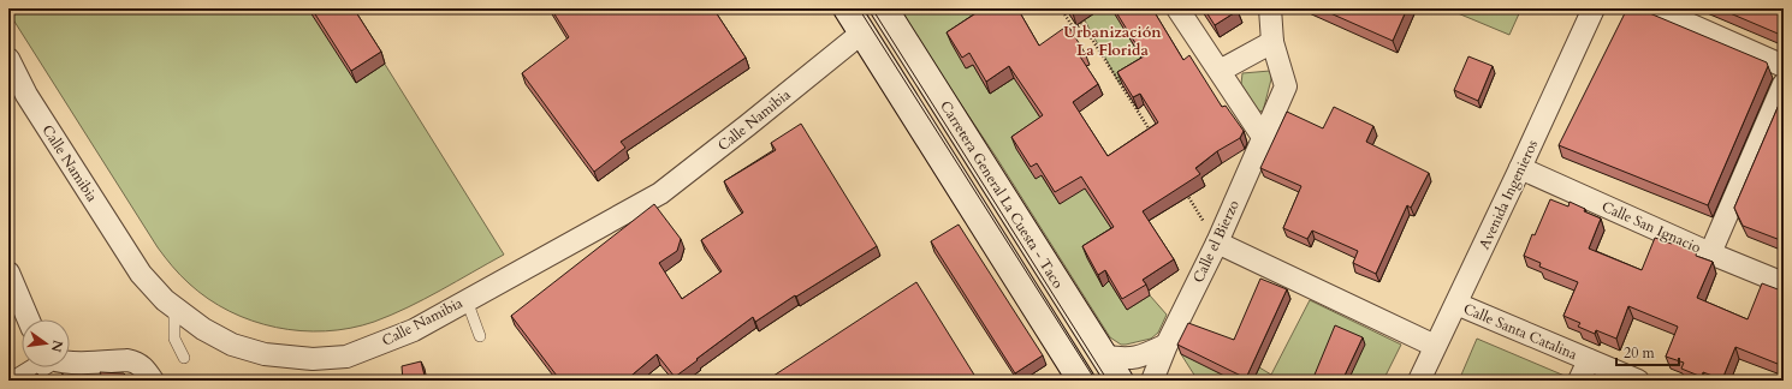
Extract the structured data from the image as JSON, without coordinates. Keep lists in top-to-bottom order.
{
  "streets": {
    "main road": ["Carretera General La Cuesta - Taco"],
    "street": [
      "Calle Namibia",
      "Avenida Ingenieros",
      "Calle San Ignacio",
      "Calle el Bierzo",
      "Calle Santa Catalina"
    ]
  },
  "crossings": [
    ["Avenida Ingenieros", "Calle San Ignacio"],
    ["Avenida Ingenieros", "Calle Santa Catalina"]
  ],
  "districts": ["Urbanización La Florida"],
  "scale_bar": "20 m",
  "north": "right"
}
